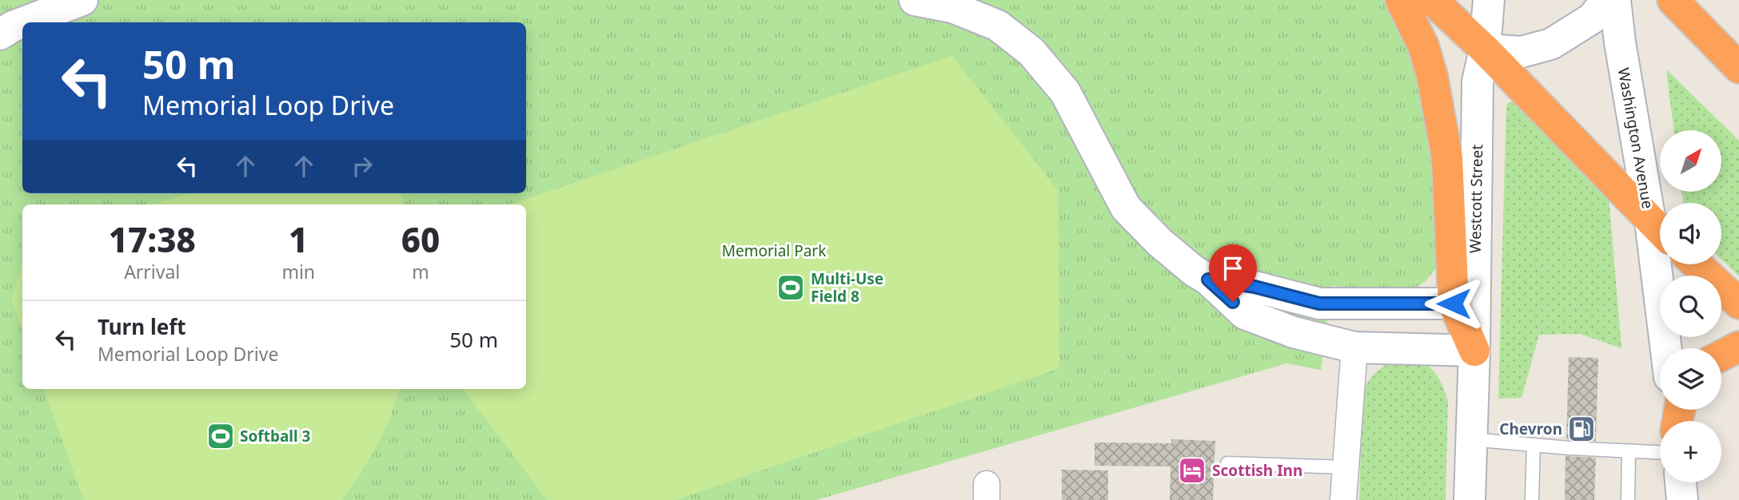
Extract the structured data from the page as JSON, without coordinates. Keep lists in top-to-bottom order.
{
  "streets": {
    "main road": ["Washington Avenue", "Westcott Street"]
  },
  "parks": ["Memorial Park"],
  "places": {
    "sports": ["Multi-Use Field 8", "Softball 3"],
    "fuel station": ["Chevron"],
    "hotel": ["Scottish Inn"]
  },
  "north": "top right",
  "page": {
    "turn": ["50 m", "Memorial Loop Drive"],
    "map_buttons": "+",
    "eta": [
      "17:38",
      "Arrival",
      "1",
      "min",
      "60",
      "m"
    ],
    "list": [
      {
        "name": "Turn left",
        "note": "Memorial Loop Drive",
        "value": "50 m"
      }
    ]
  }
}
